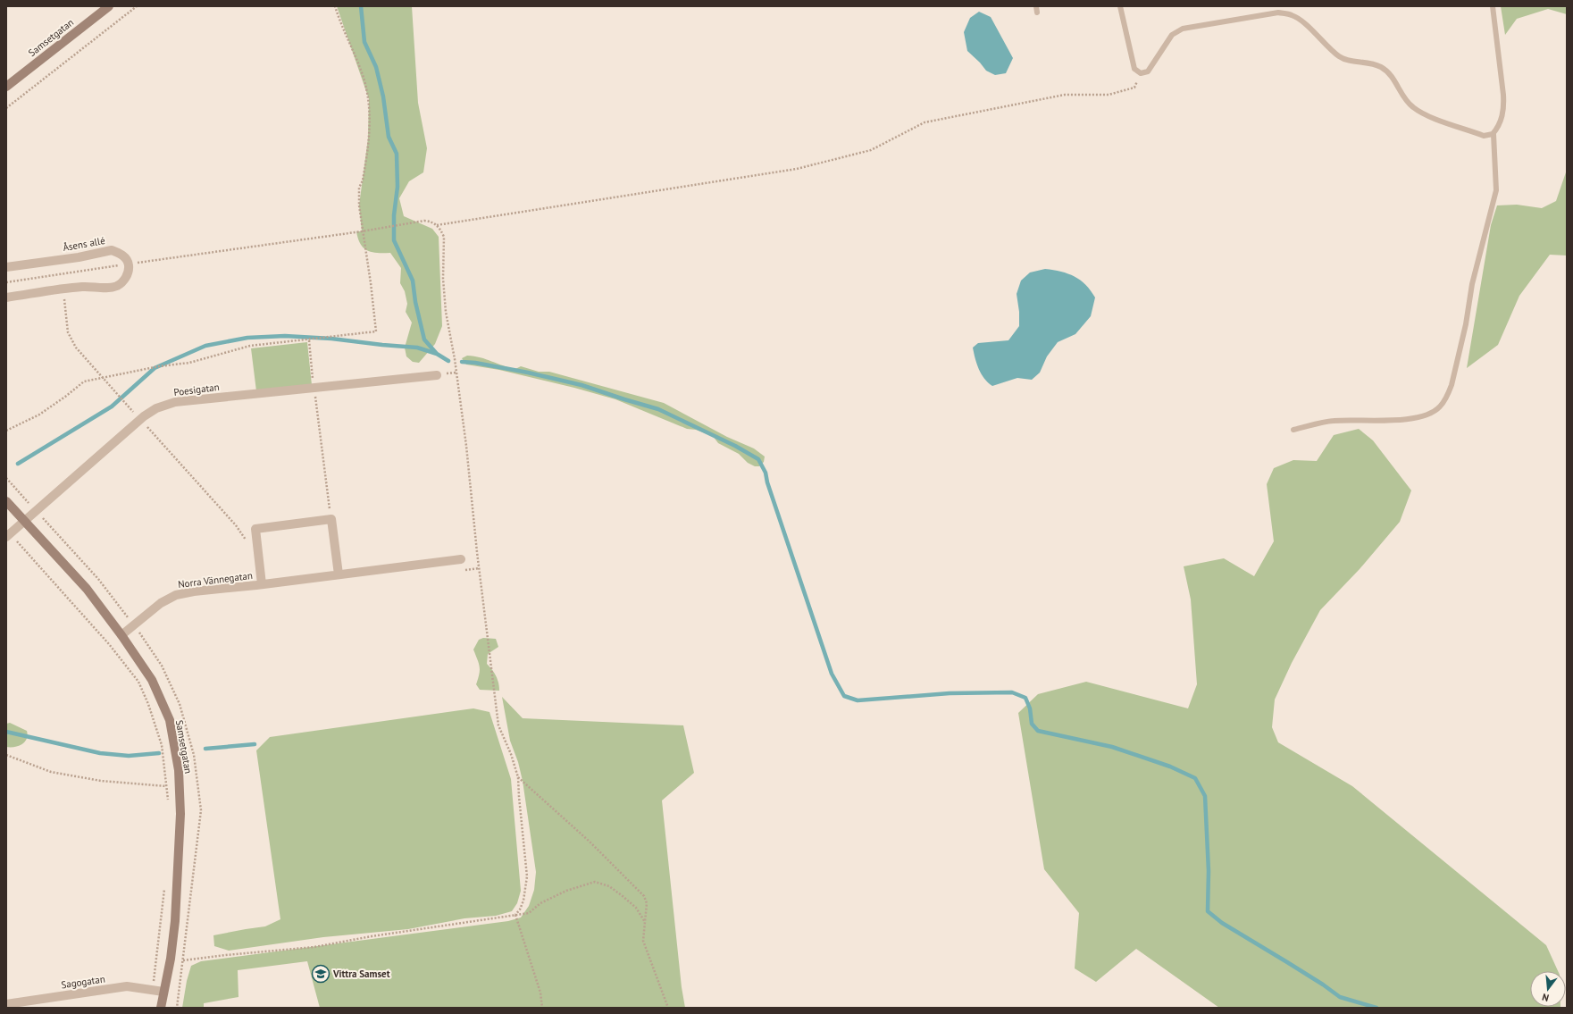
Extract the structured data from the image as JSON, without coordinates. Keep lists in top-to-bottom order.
{
  "streets": {
    "street": [
      "Samsetgatan",
      "Åsens allé",
      "Poesigatan",
      "Norra Vännegatan",
      "Sagogatan"
    ]
  },
  "crossings": [
    ["Samsetgatan", "Poesigatan"],
    ["Samsetgatan", "Norra Vännegatan"],
    ["Samsetgatan", "Sagogatan"]
  ],
  "places": {
    "school or university": ["Vittra Samset"]
  },
  "north": "bottom"
}
